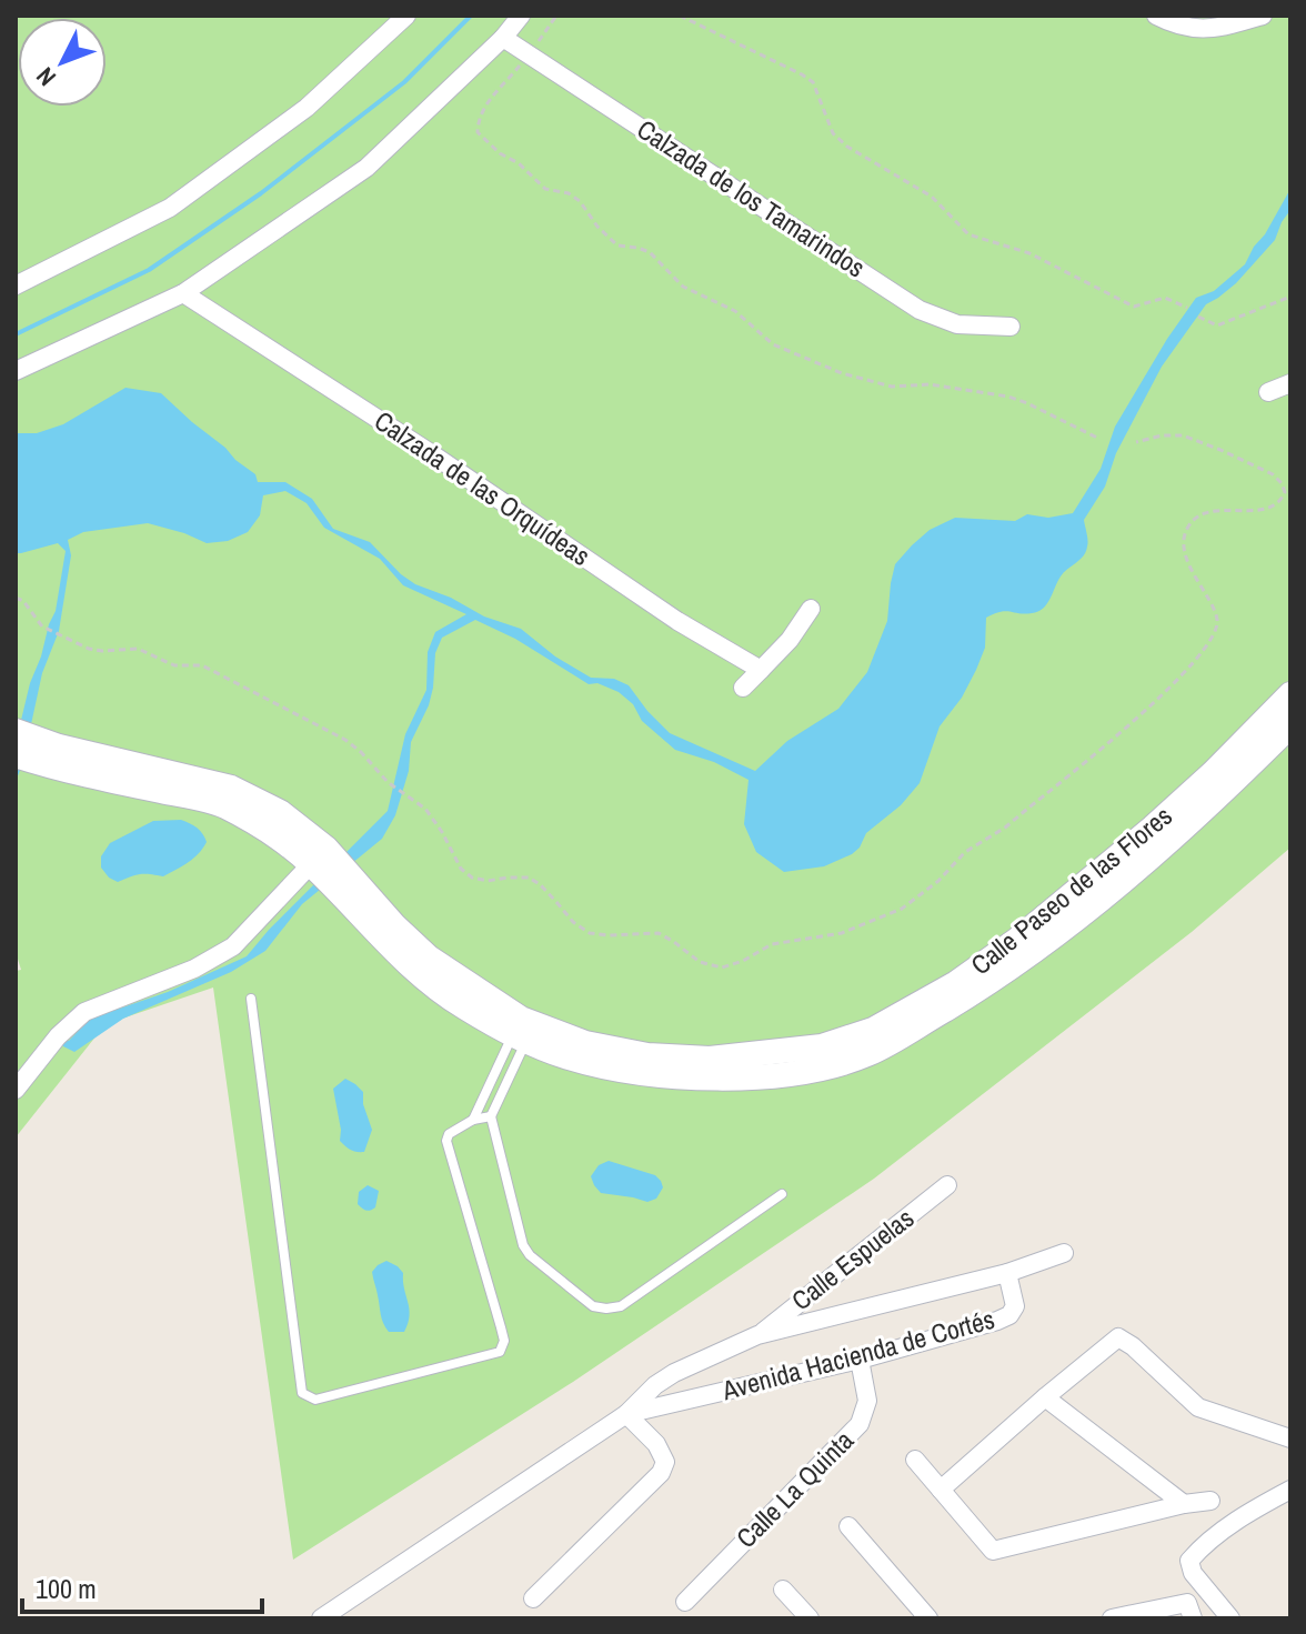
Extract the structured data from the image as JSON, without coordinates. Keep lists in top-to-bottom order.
{
  "streets": {
    "street": [
      "Calzada de los Tamarindos",
      "Calzada de las Orquídeas",
      "Calle Paseo de las Flores",
      "Calle Espuelas",
      "Avenida Hacienda de Cortés",
      "Calle La Quinta"
    ]
  },
  "crossings": [
    ["Calle Espuelas", "Avenida Hacienda de Cortés"],
    ["Avenida Hacienda de Cortés", "Calle La Quinta"]
  ],
  "scale_bar": "100 m",
  "north": "bottom left"
}
